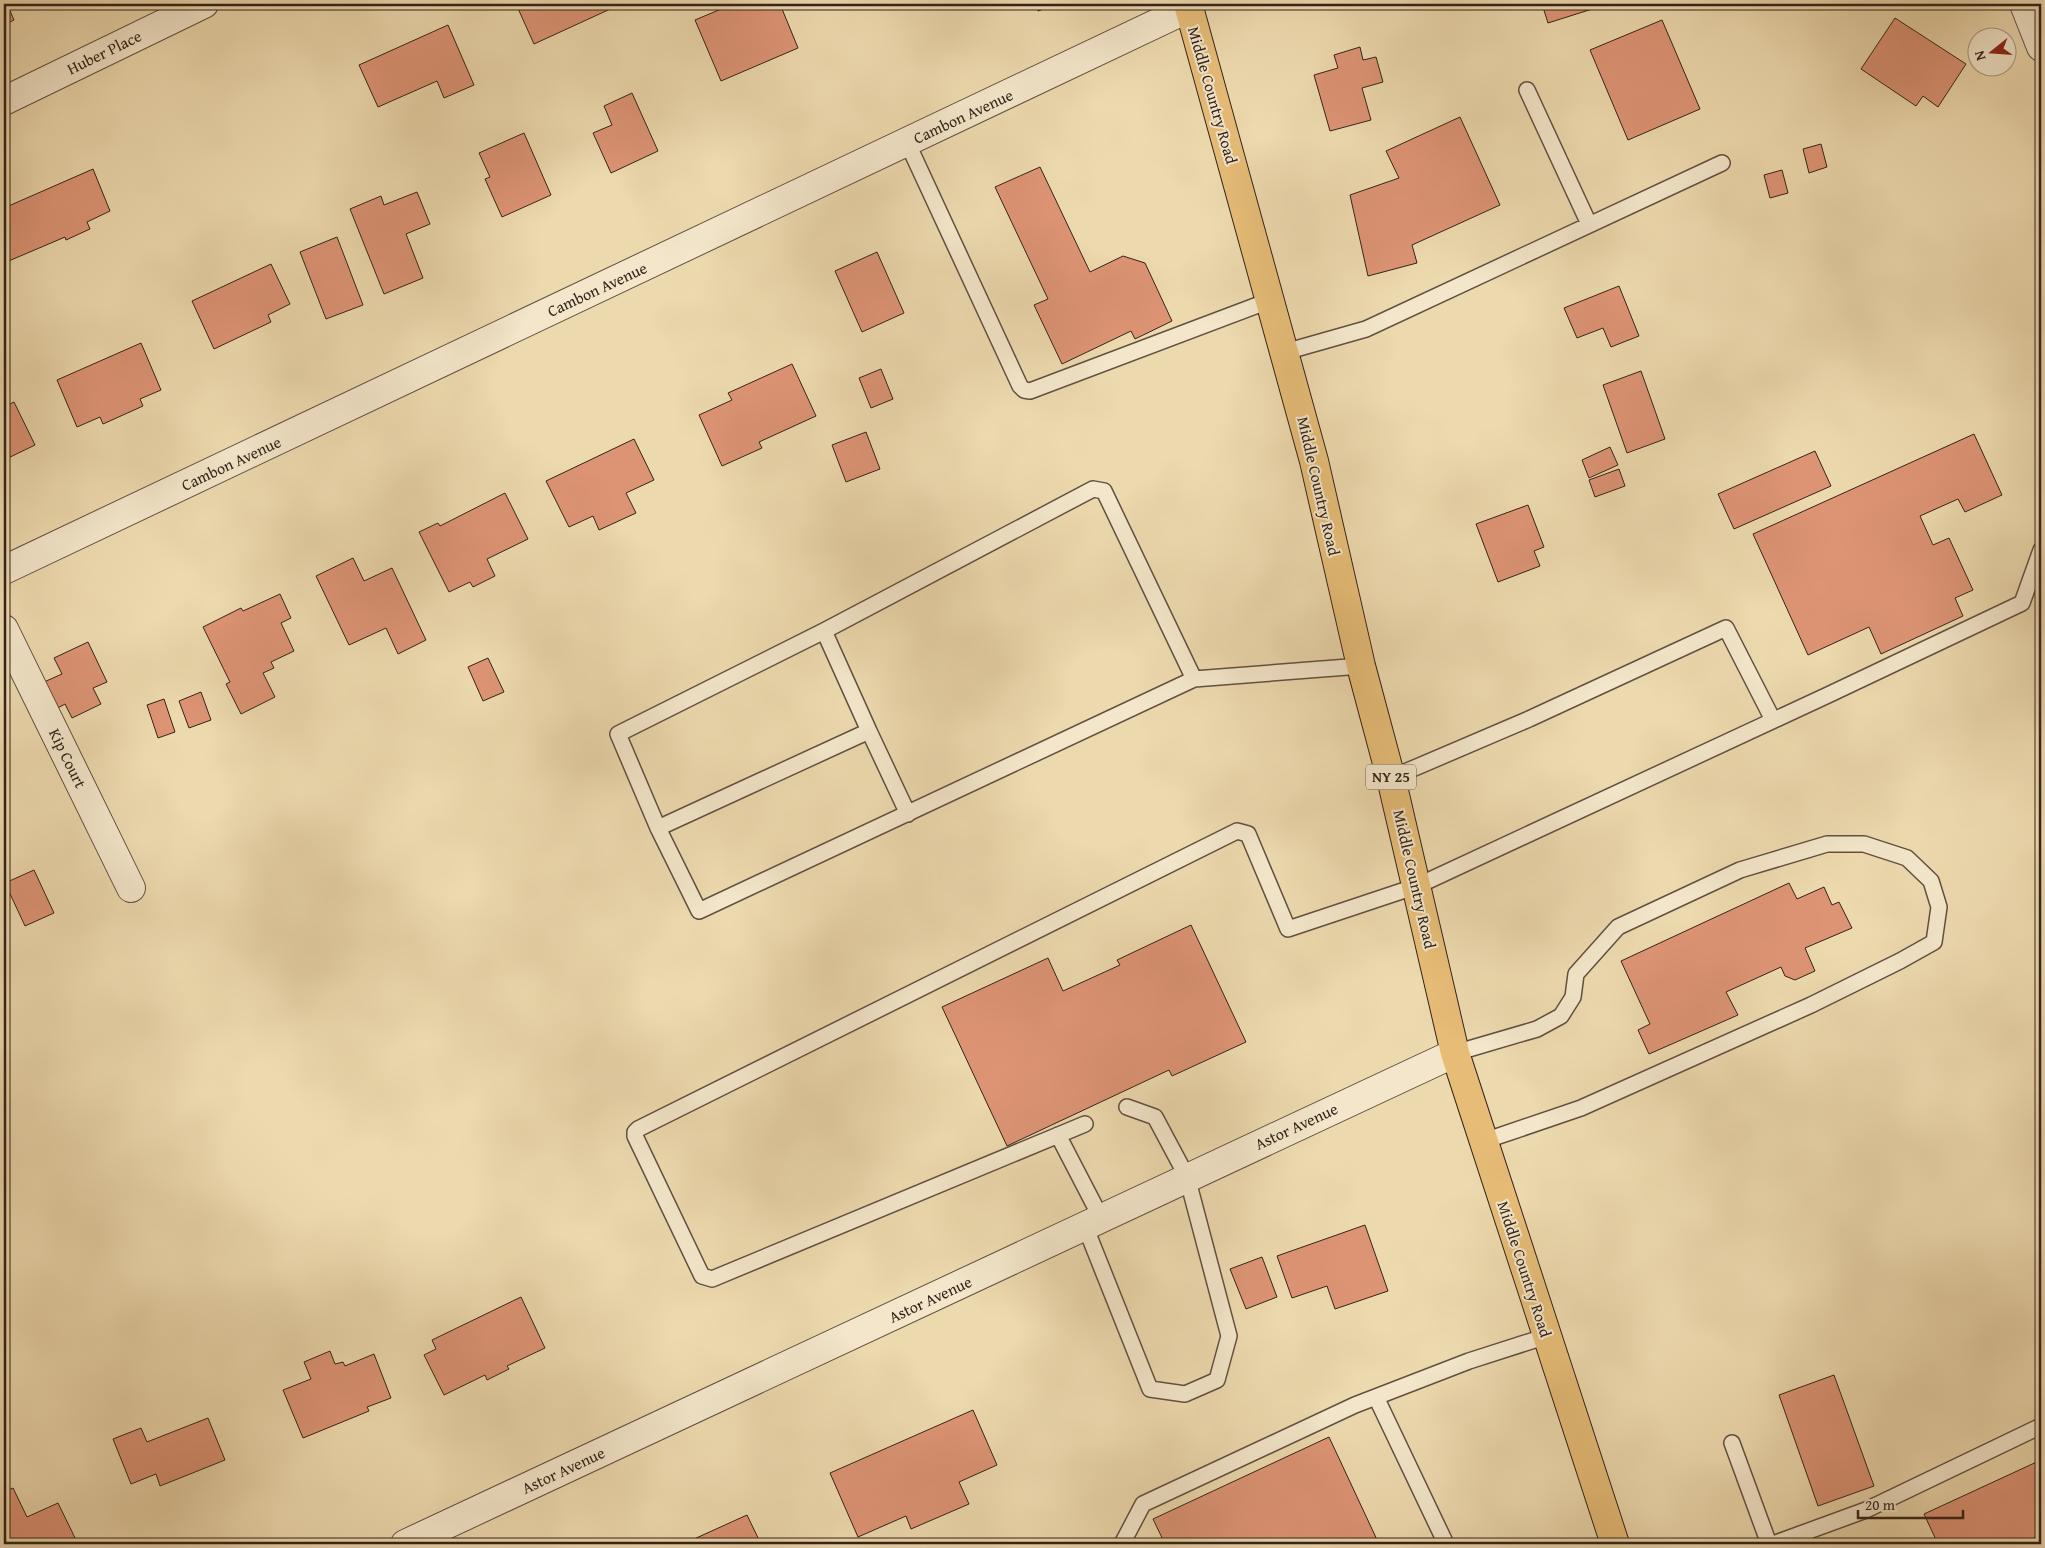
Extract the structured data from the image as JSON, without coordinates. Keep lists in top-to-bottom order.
{
  "streets": {
    "main road": ["Middle Country Road", "NY 25"],
    "street": [
      "Huber Place",
      "Cambon Avenue",
      "Kip Court",
      "Astor Avenue"
    ]
  },
  "crossings": [
    ["Middle Country Road", "Cambon Avenue"],
    ["Middle Country Road", "Astor Avenue"]
  ],
  "scale_bar": "20 m",
  "north": "left"
}
